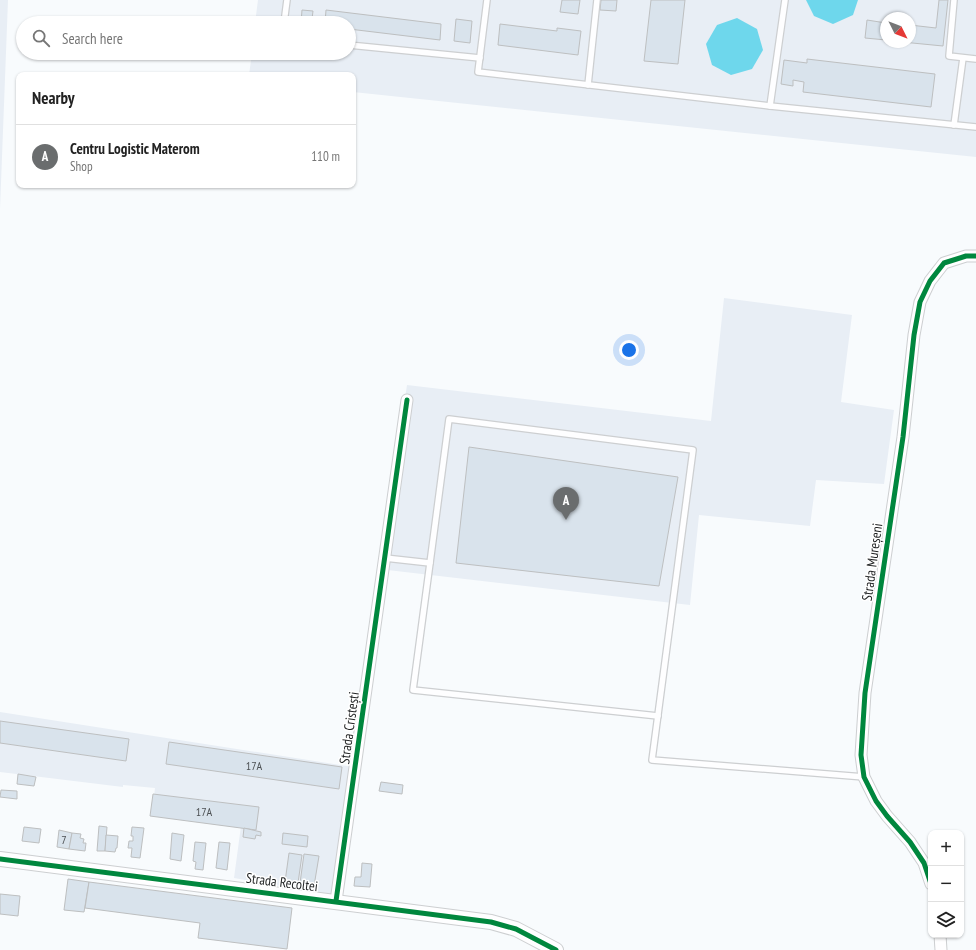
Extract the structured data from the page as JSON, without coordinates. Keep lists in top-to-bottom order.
{
  "streets": {
    "street": ["Strada Mureșeni", "Strada Cristești", "Strada Recoltei"]
  },
  "crossings": [
    ["Strada Cristești", "Strada Recoltei"]
  ],
  "house_numbers": ["17A", "17A", "7"],
  "north": "bottom right",
  "page": {
    "search": "Search here",
    "heading": "Nearby",
    "list": [
      {
        "mark": "A",
        "name": "Centru Logistic Materom",
        "note": "Shop",
        "value": "110 m"
      }
    ],
    "pins": "A",
    "map_buttons": ["+", "−"]
  }
}
